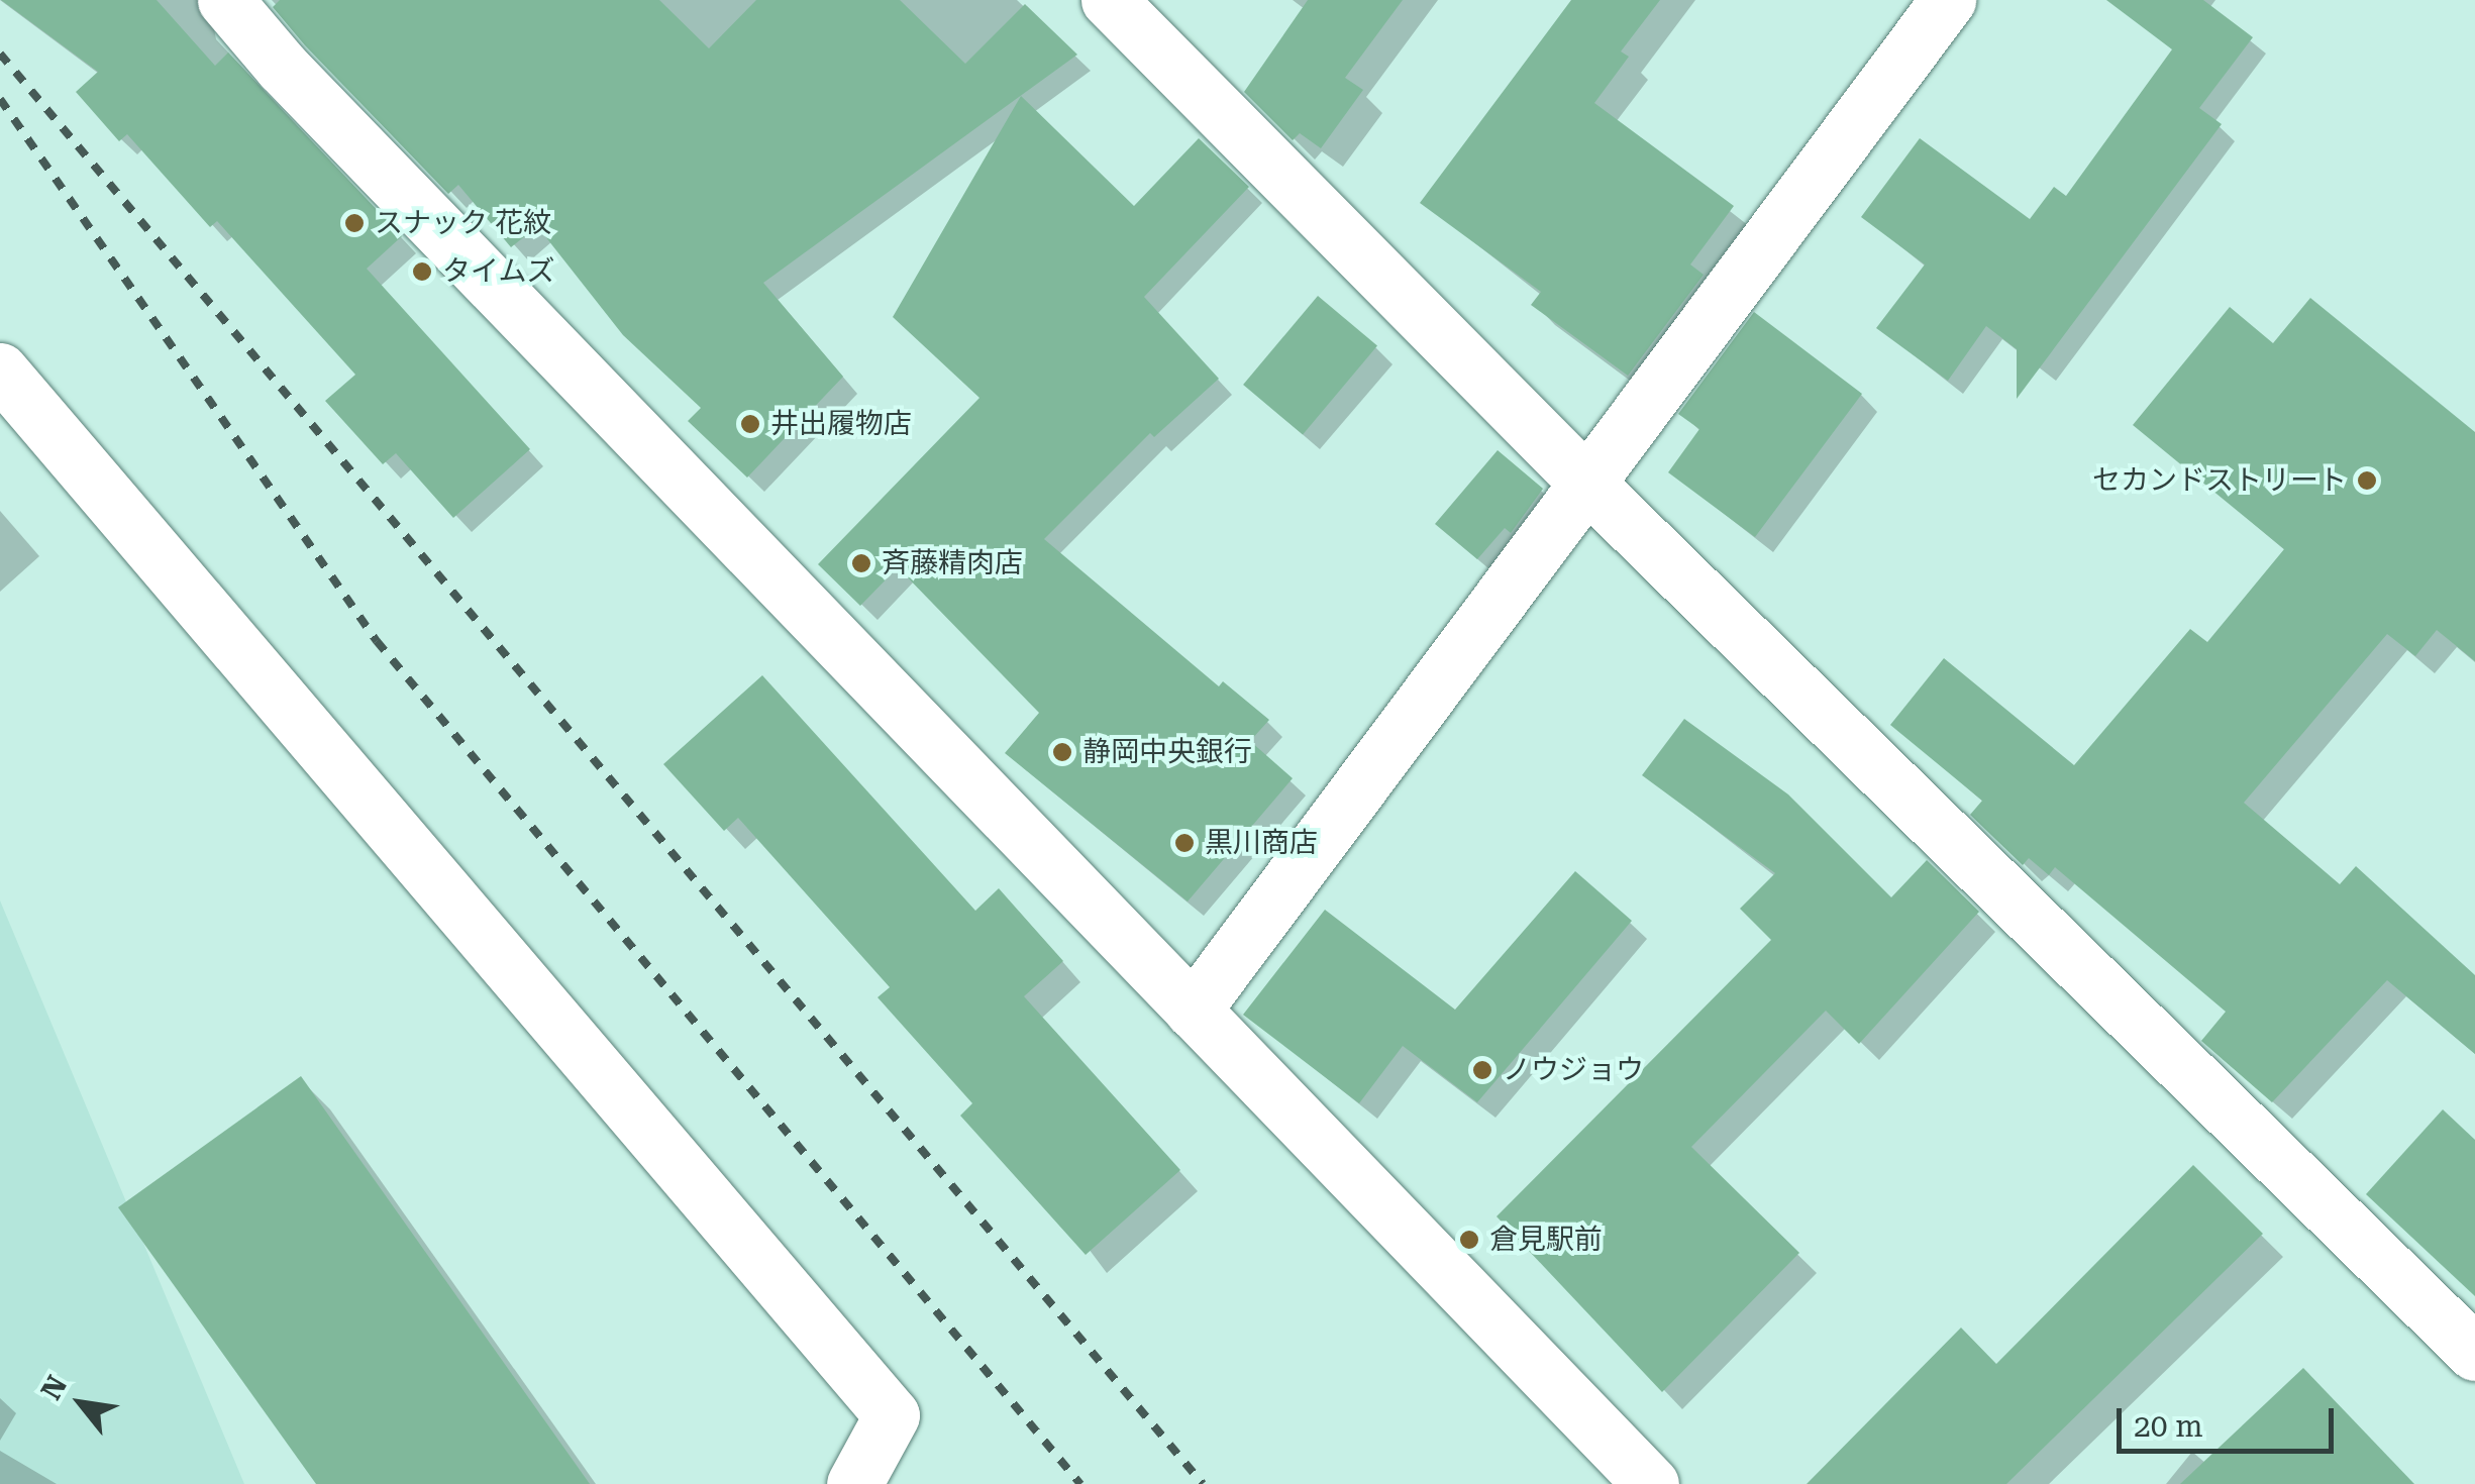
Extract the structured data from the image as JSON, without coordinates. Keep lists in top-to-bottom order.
{
  "places": [
    "スナック 花紋",
    "タイムズ",
    "井出履物店",
    "セカンドストリート",
    "斉藤精肉店",
    "静岡中央銀行",
    "黒川商店",
    "ノウジョウ",
    "倉見駅前"
  ],
  "scale_bar": "20 m",
  "north": "top left"
}
